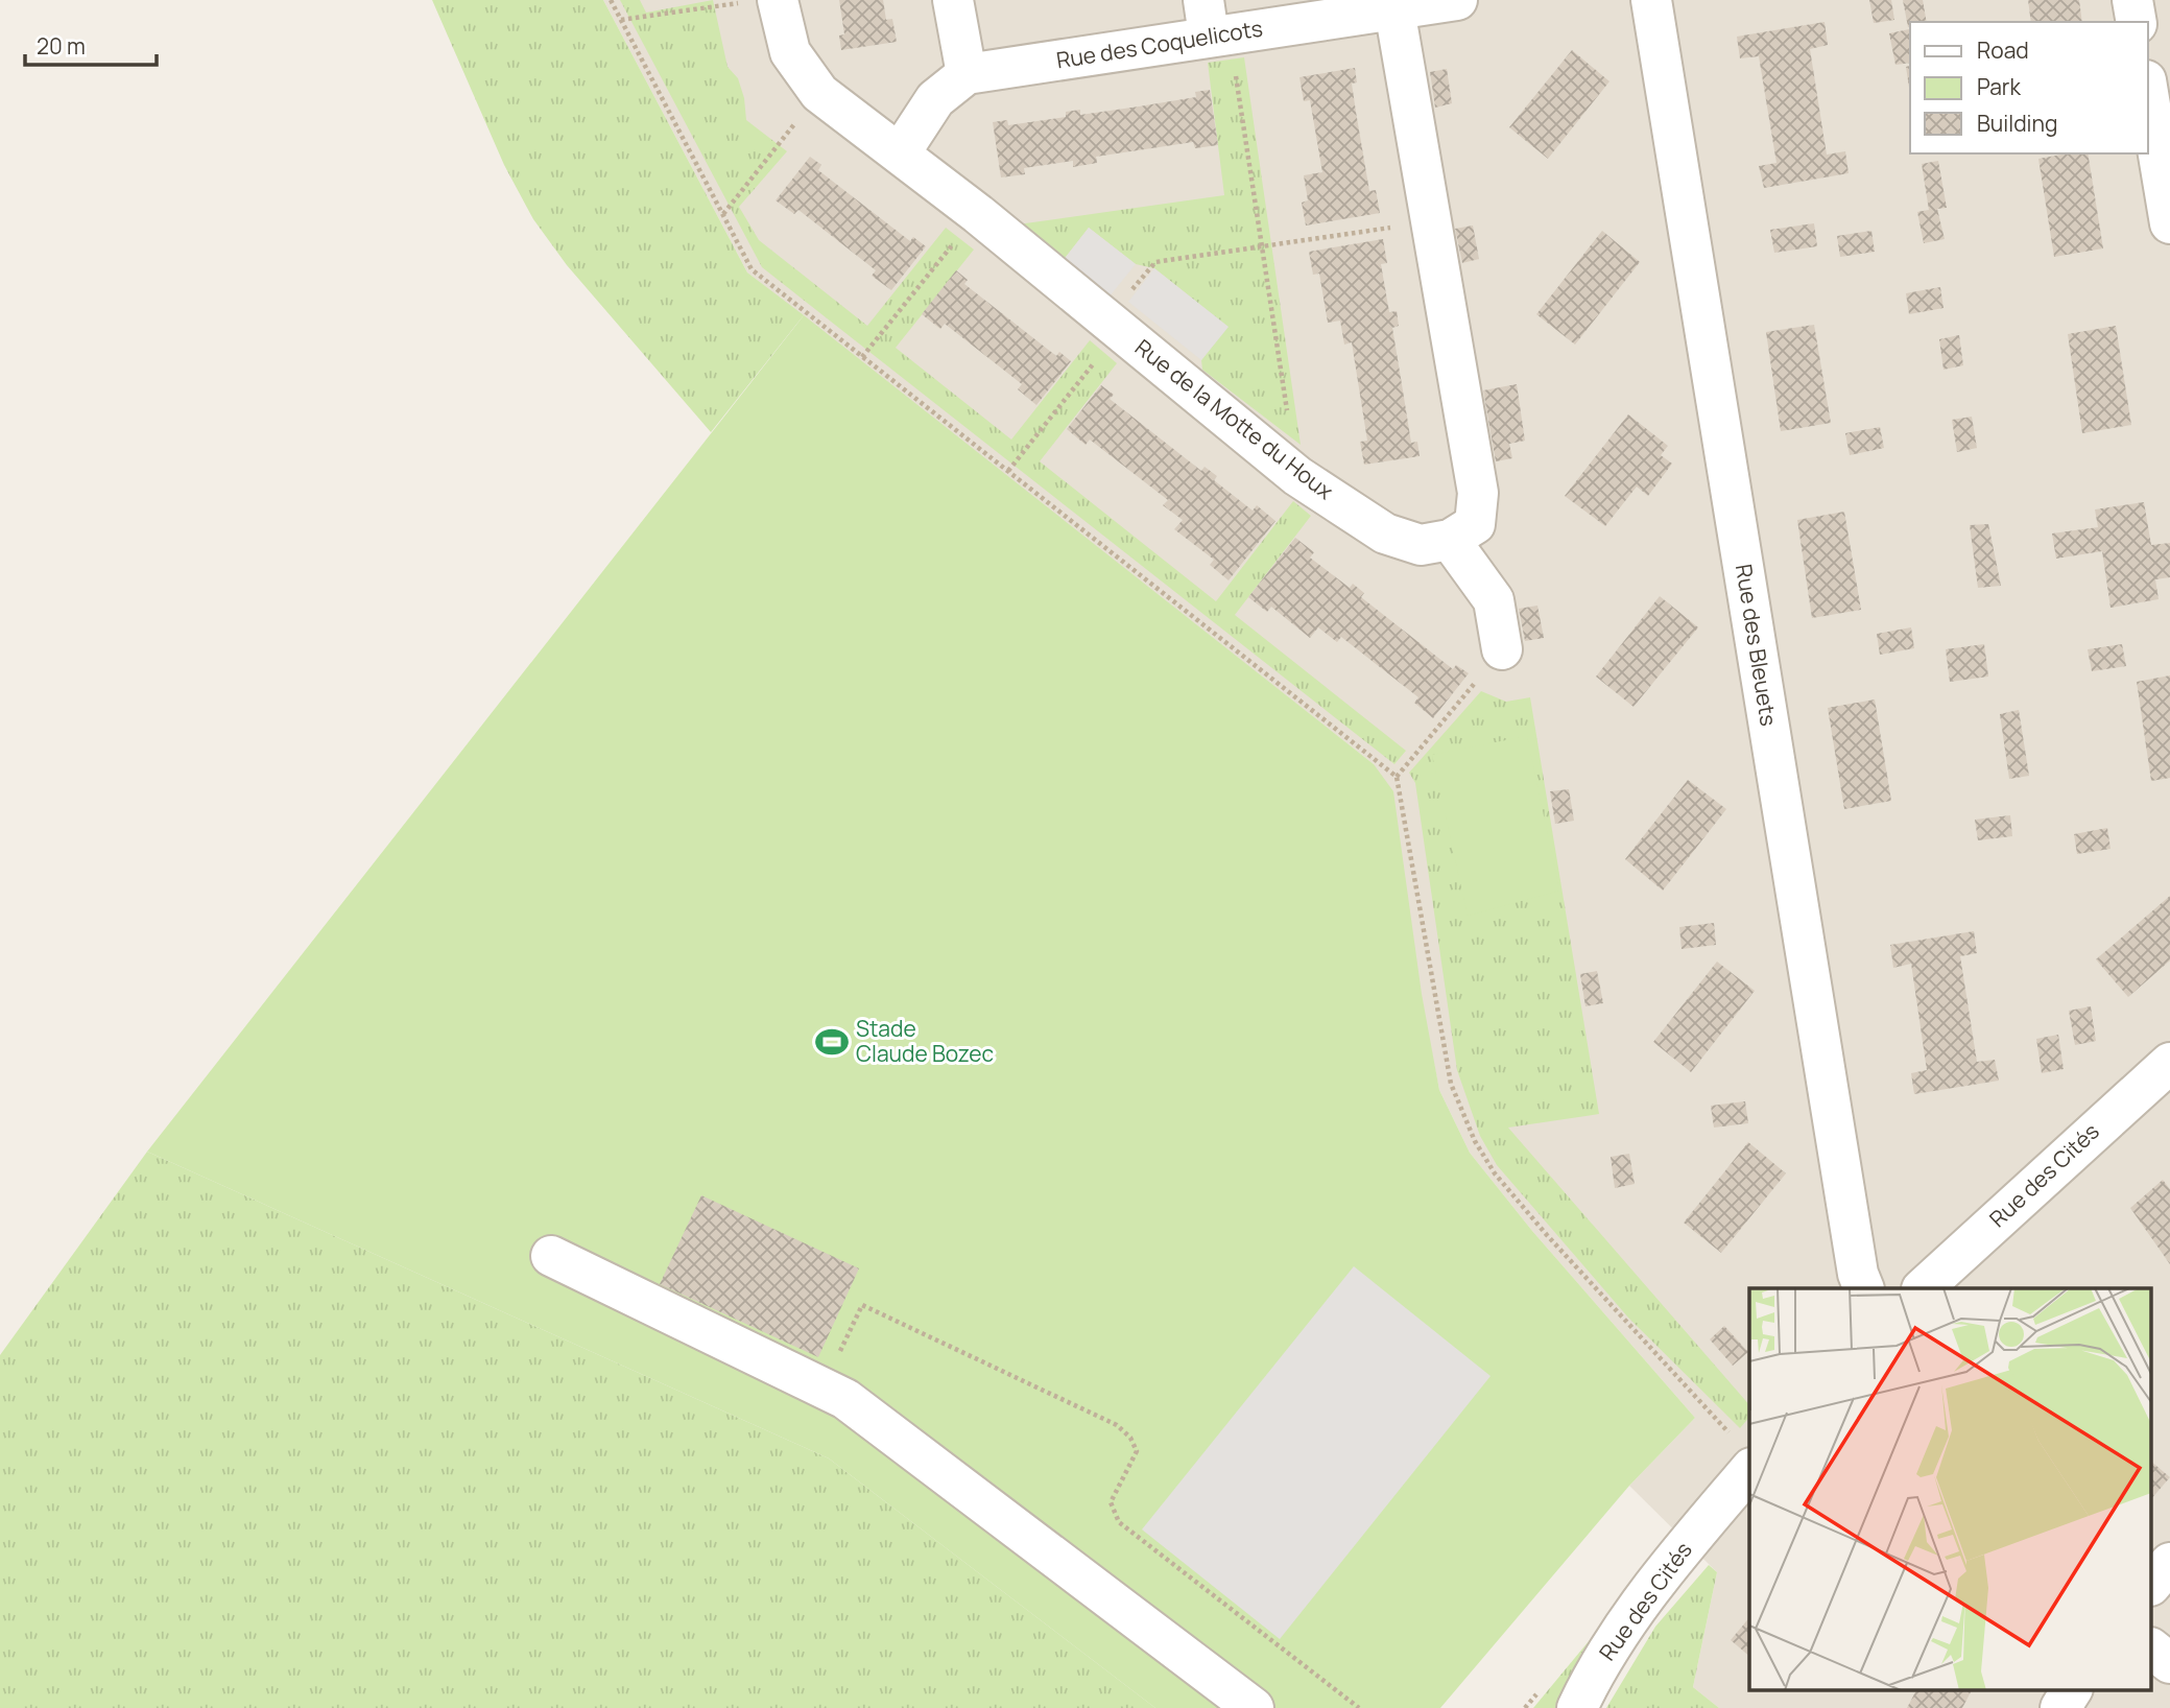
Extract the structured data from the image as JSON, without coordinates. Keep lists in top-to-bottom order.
{
  "streets": {
    "street": [
      "Rue des Coquelicots",
      "Rue de la Motte du Houx",
      "Rue des Bleuets",
      "Rue des Cités"
    ]
  },
  "crossings": [
    ["Rue des Coquelicots", "Rue de la Motte du Houx"]
  ],
  "places": {
    "sports": ["Stade Claude Bozec"]
  },
  "legend": ["Road", "Park", "Building"],
  "scale_bar": "20 m"
}
